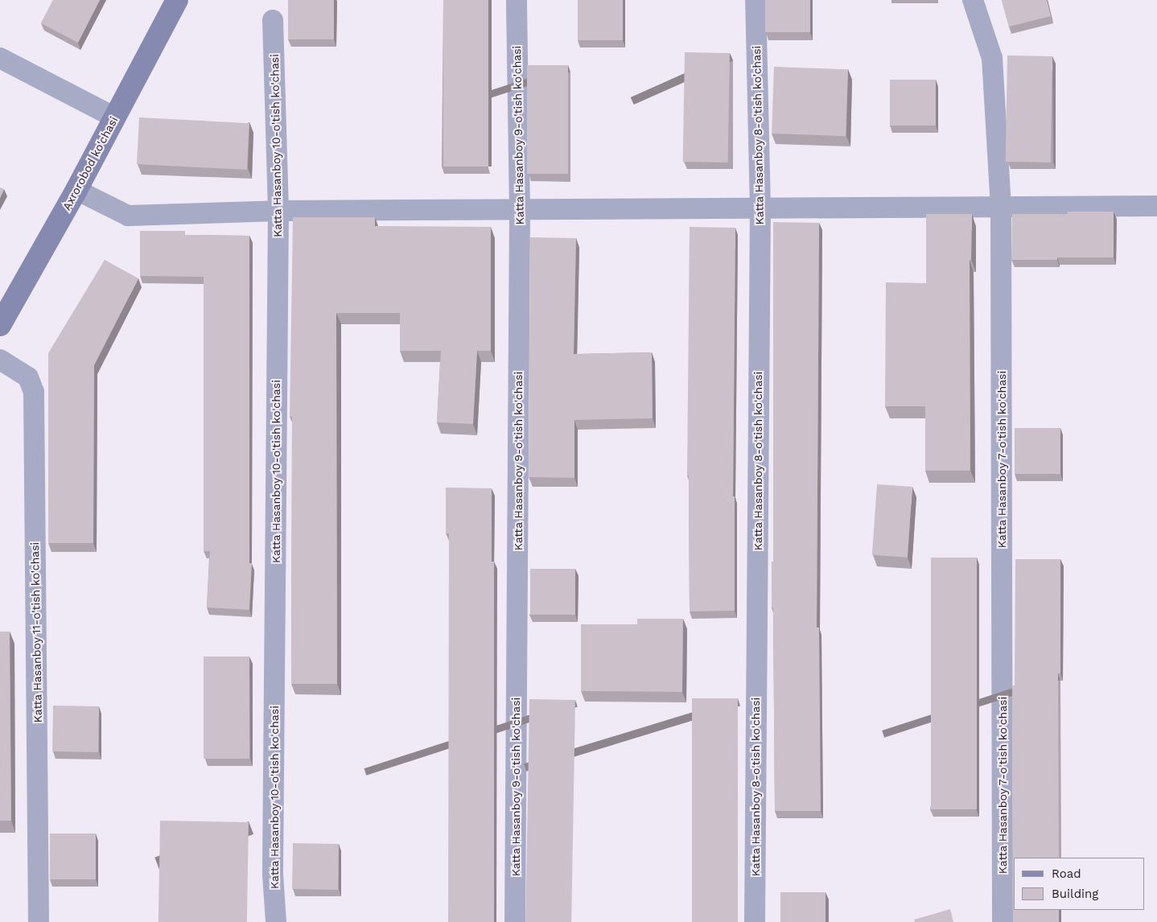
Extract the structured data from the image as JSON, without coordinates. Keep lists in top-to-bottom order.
{
  "streets": {
    "street": [
      "Katta Hasanboy 9-o'tish ko'chasi",
      "Katta Hasanboy 8-o'tish ko'chasi",
      "Katta Hasanboy 10-o'tish ko'chasi",
      "Axrorobod ko'chasi",
      "Katta Hasanboy 7-o'tish ko'chasi",
      "Katta Hasanboy 11-o'tish ko'chasi"
    ]
  },
  "legend": ["Road", "Building"]
}
